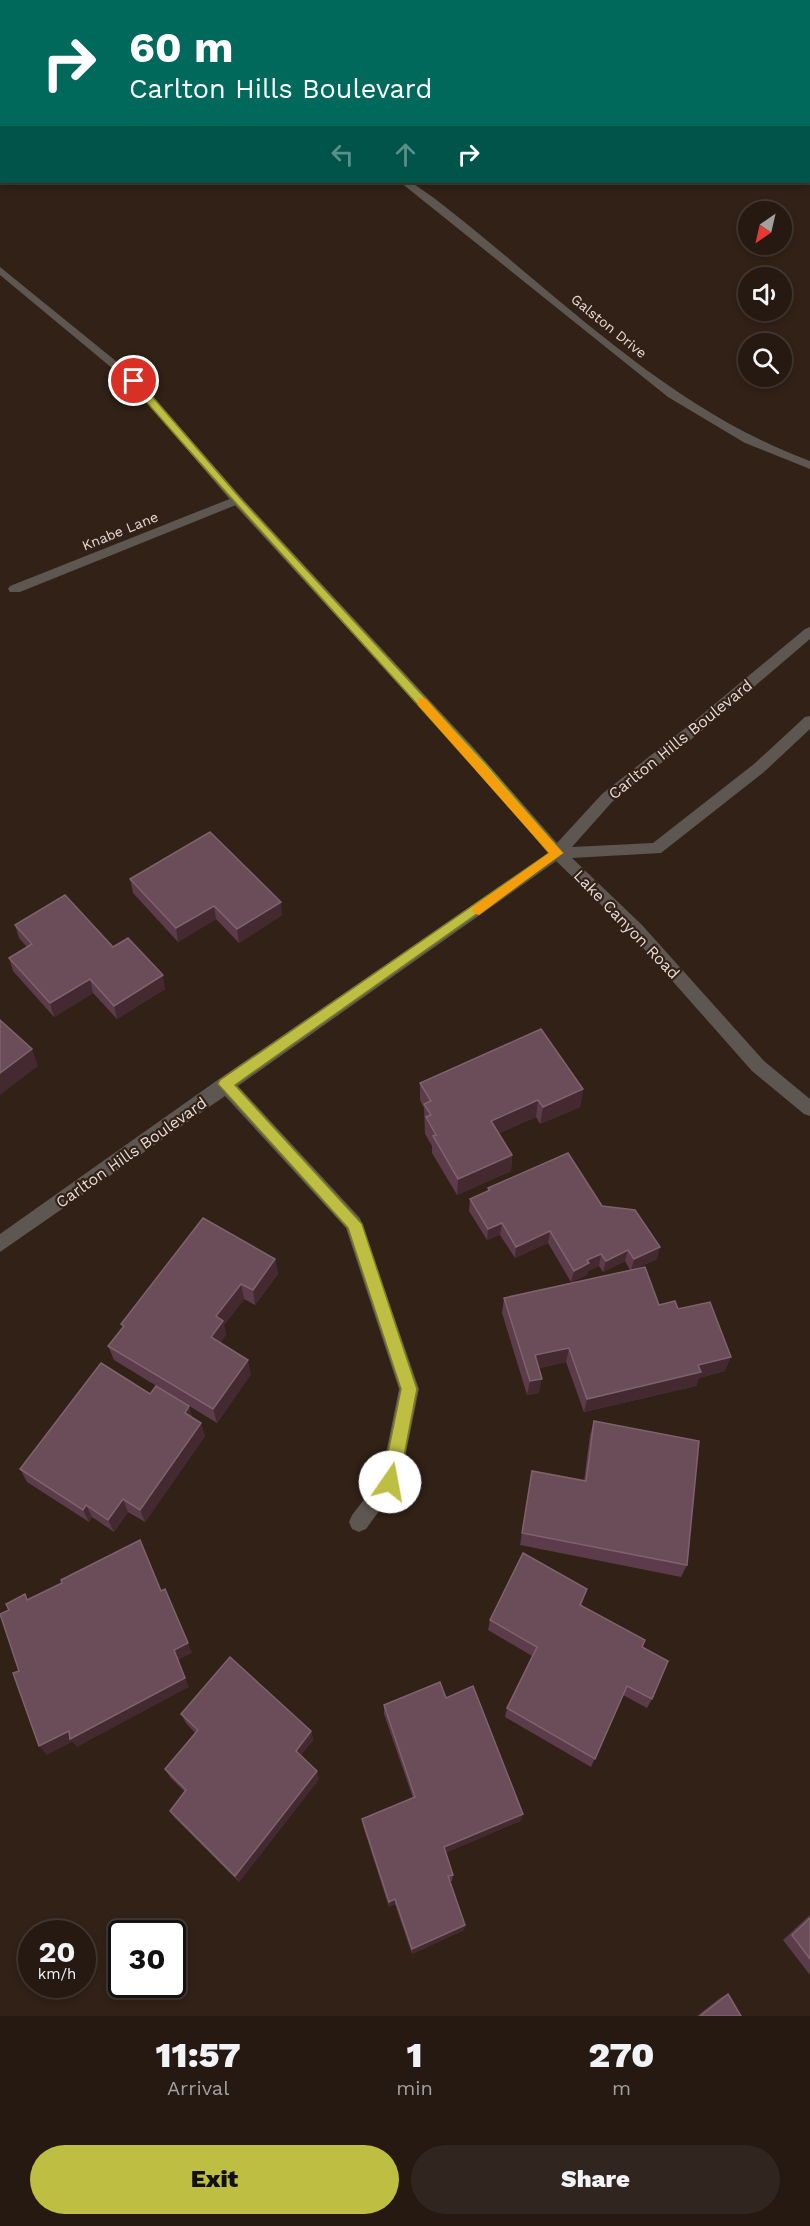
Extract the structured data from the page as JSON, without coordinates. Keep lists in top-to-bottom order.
{
  "streets": {
    "street": [
      "Galston Drive",
      "Knabe Lane",
      "Carlton Hills Boulevard",
      "Lake Canyon Road"
    ]
  },
  "crossings": [
    ["Knabe Lane", "Lake Canyon Road"],
    ["Carlton Hills Boulevard", "Lake Canyon Road"]
  ],
  "north": "bottom left",
  "page": {
    "turn": ["60 m", "Carlton Hills Boulevard"],
    "speed": "20 km/h",
    "limit": "30",
    "eta": [
      "11:57",
      "Arrival",
      "1",
      "min",
      "270",
      "m"
    ],
    "buttons": ["Exit", "Share"]
  }
}
